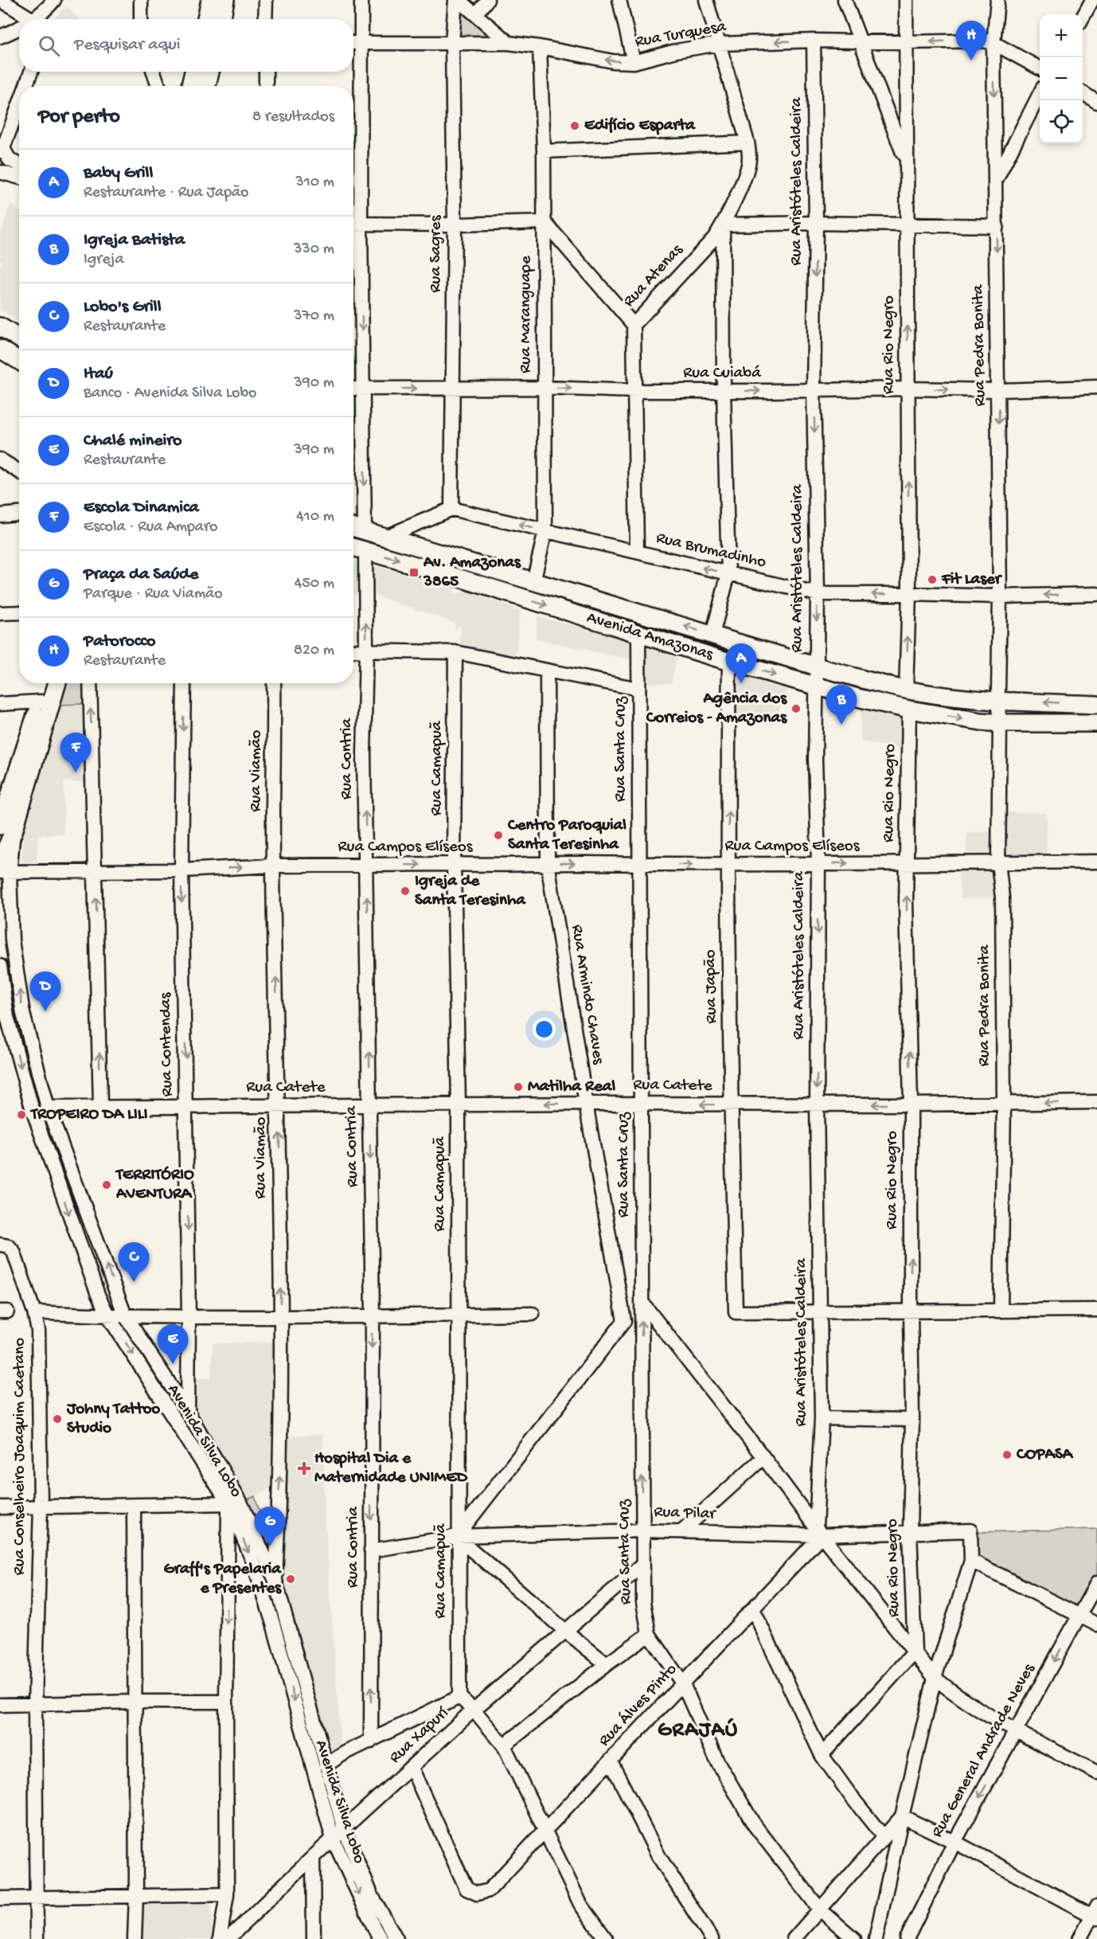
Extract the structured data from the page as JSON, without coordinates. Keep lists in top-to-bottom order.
{
  "streets": {
    "main road": ["Avenida Amazonas", "Avenida Silva Lobo"],
    "street": [
      "Rua Turquesa",
      "Rua Aristóteles Caldeira",
      "Rua Sagres",
      "Rua Atenas",
      "Rua Maranguape",
      "Rua Rio Negro",
      "Rua Pedra Bonita",
      "Rua Cuiabá",
      "Rua Brumadinho",
      "Rua Santa Cruz",
      "Rua Contria",
      "Rua Camapuã",
      "Rua Viamão",
      "Rua Campos Elíseos",
      "Rua Japão",
      "Rua Armindo Chaves",
      "Rua Contendas",
      "Rua Catete",
      "Rua Conselheiro Joaquim Caetano",
      "Rua Pilar",
      "Rua Álves Pinto",
      "Rua Xapurí",
      "Rua General Andrade Neves"
    ]
  },
  "crossings": [
    ["Rua Turquesa", "Rua Aristóteles Caldeira"],
    ["Rua Turquesa", "Rua Sagres"],
    ["Rua Turquesa", "Rua Atenas"],
    ["Rua Turquesa", "Rua Maranguape"],
    ["Rua Turquesa", "Rua Rio Negro"],
    ["Rua Turquesa", "Rua Pedra Bonita"],
    ["Rua Aristóteles Caldeira", "Rua Cuiabá"],
    ["Rua Aristóteles Caldeira", "Rua Brumadinho"],
    ["Rua Aristóteles Caldeira", "Avenida Amazonas"],
    ["Rua Aristóteles Caldeira", "Rua Campos Elíseos"],
    ["Rua Aristóteles Caldeira", "Rua Japão"],
    ["Rua Aristóteles Caldeira", "Rua Catete"],
    ["Rua Aristóteles Caldeira", "Rua Pilar"],
    ["Rua Aristóteles Caldeira", "Rua Álves Pinto"],
    ["Rua Sagres", "Rua Cuiabá"],
    ["Rua Sagres", "Rua Brumadinho"],
    ["Rua Atenas", "Rua Cuiabá"],
    ["Rua Atenas", "Rua Brumadinho"],
    ["Rua Maranguape", "Rua Cuiabá"],
    ["Rua Maranguape", "Rua Brumadinho"],
    ["Rua Maranguape", "Avenida Amazonas"],
    ["Rua Rio Negro", "Rua Cuiabá"],
    ["Rua Rio Negro", "Rua Brumadinho"],
    ["Rua Rio Negro", "Avenida Amazonas"],
    ["Rua Rio Negro", "Rua Campos Elíseos"],
    ["Rua Rio Negro", "Rua Catete"],
    ["Rua Rio Negro", "Rua Pilar"],
    ["Rua Pedra Bonita", "Rua Cuiabá"],
    ["Rua Pedra Bonita", "Rua Brumadinho"],
    ["Rua Pedra Bonita", "Avenida Amazonas"],
    ["Rua Pedra Bonita", "Rua Campos Elíseos"],
    ["Rua Pedra Bonita", "Rua Catete"],
    ["Avenida Amazonas", "Rua Santa Cruz"],
    ["Avenida Amazonas", "Rua Contria"],
    ["Avenida Amazonas", "Rua Japão"],
    ["Rua Santa Cruz", "Rua Campos Elíseos"],
    ["Rua Santa Cruz", "Rua Catete"],
    ["Rua Santa Cruz", "Rua Pilar"],
    ["Rua Santa Cruz", "Rua Álves Pinto"],
    ["Rua Santa Cruz", "Rua Xapurí"],
    ["Rua Contria", "Rua Campos Elíseos"],
    ["Rua Contria", "Rua Catete"],
    ["Rua Contria", "Rua Pilar"],
    ["Rua Camapuã", "Rua Campos Elíseos"],
    ["Rua Camapuã", "Rua Armindo Chaves"],
    ["Rua Camapuã", "Rua Catete"],
    ["Rua Camapuã", "Rua Pilar"],
    ["Rua Viamão", "Rua Campos Elíseos"],
    ["Rua Viamão", "Rua Catete"],
    ["Rua Viamão", "Avenida Silva Lobo"],
    ["Rua Campos Elíseos", "Rua Japão"],
    ["Rua Campos Elíseos", "Rua Armindo Chaves"],
    ["Rua Campos Elíseos", "Rua Contendas"],
    ["Rua Campos Elíseos", "Avenida Silva Lobo"],
    ["Rua Japão", "Rua Catete"],
    ["Rua Armindo Chaves", "Rua Catete"],
    ["Rua Armindo Chaves", "Rua Pilar"],
    ["Rua Contendas", "Rua Catete"],
    ["Rua Contendas", "Avenida Silva Lobo"],
    ["Rua Catete", "Avenida Silva Lobo"],
    ["Avenida Silva Lobo", "Rua Xapurí"],
    ["Rua Pilar", "Rua Álves Pinto"],
    ["Rua Álves Pinto", "Rua Xapurí"]
  ],
  "one_way": [
    "Rua Rio Negro",
    "Rua Pedra Bonita",
    "Rua Cuiabá",
    "Rua Brumadinho",
    "Rua Viamão",
    "Rua Campos Elíseos",
    "Rua Catete"
  ],
  "districts": ["GRAJAÚ"],
  "places": {
    "other": [
      "Edifício Esparta",
      "Fit Laser",
      "Agência dos Correios - Amazonas",
      "Centro Paroquial Santa Teresinha",
      "Igreja de Santa Teresinha",
      "Matilha Real",
      "TROPEIRO DA LILI",
      "TERRITÓRIO AVENTURA",
      "Johny Tattoo Studio",
      "COPASA",
      "Graff's Papelaria e Presentes"
    ],
    "transit": ["Av. Amazonas 3865"],
    "health": ["Hospital Dia e Maternidade UNIMED"]
  },
  "page": {
    "map_buttons": ["+", "−"],
    "search": "Pesquisar aqui",
    "pins": [
      "H",
      "A",
      "B",
      "F",
      "D",
      "C",
      "E",
      "G"
    ],
    "heading": ["Por perto", "8 resultados"],
    "list": [
      {
        "mark": "A",
        "name": "Baby Grill",
        "note": "Restaurante · Rua Japão",
        "value": "310 m"
      },
      {
        "mark": "B",
        "name": "Igreja Batista",
        "note": "Igreja",
        "value": "330 m"
      },
      {
        "mark": "C",
        "name": "Lobo's Grill",
        "note": "Restaurante",
        "value": "370 m"
      },
      {
        "mark": "D",
        "name": "Itaú",
        "note": "Banco · Avenida Silva Lobo",
        "value": "390 m"
      },
      {
        "mark": "E",
        "name": "Chalé mineiro",
        "note": "Restaurante",
        "value": "390 m"
      },
      {
        "mark": "F",
        "name": "Escola Dinamica",
        "note": "Escola · Rua Amparo",
        "value": "410 m"
      },
      {
        "mark": "G",
        "name": "Praça da Saúde",
        "note": "Parque · Rua Viamão",
        "value": "450 m"
      },
      {
        "mark": "H",
        "name": "Patorocco",
        "note": "Restaurante",
        "value": "820 m"
      }
    ]
  }
}
